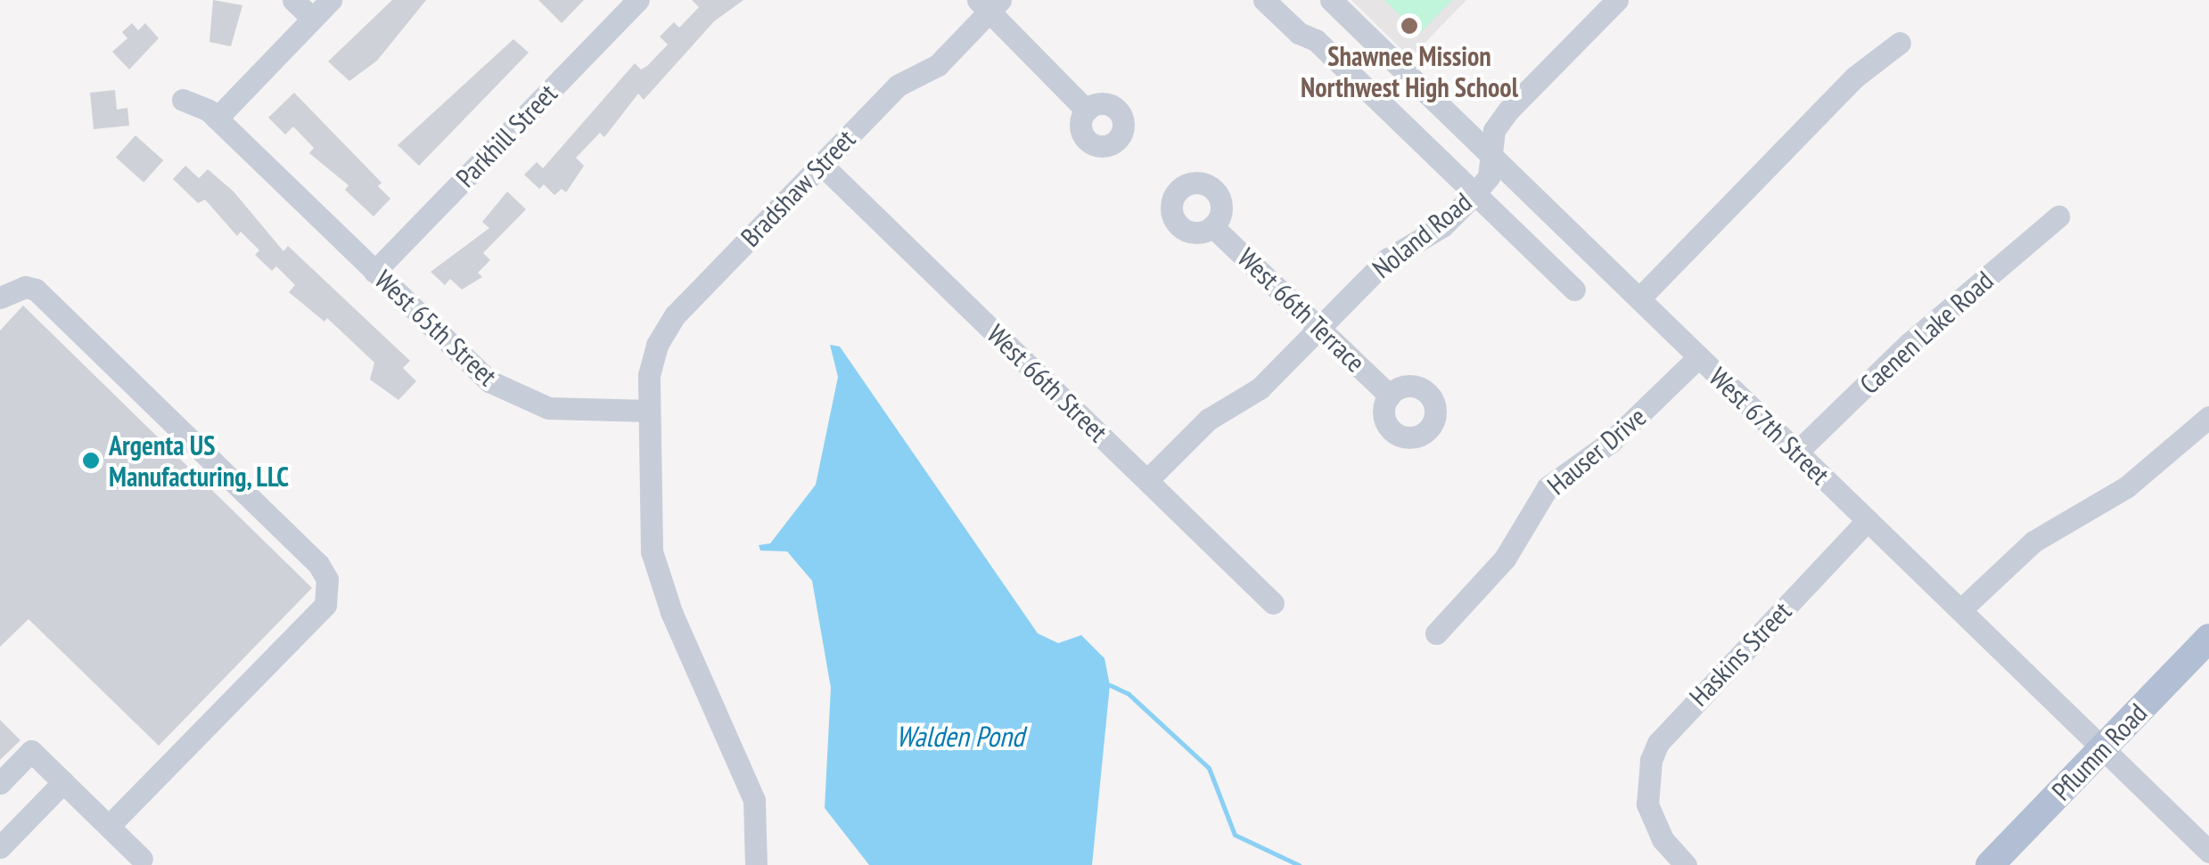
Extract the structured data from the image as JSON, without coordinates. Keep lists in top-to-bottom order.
{
  "streets": {
    "main road": ["Pflumm Road"],
    "street": [
      "Parkhill Street",
      "Bradshaw Street",
      "Noland Road",
      "West 66th Terrace",
      "West 65th Street",
      "Caenen Lake Road",
      "West 66th Street",
      "West 67th Street",
      "Hauser Drive",
      "Haskins Street"
    ]
  },
  "crossings": [
    ["Parkhill Street", "West 65th Street"],
    ["Bradshaw Street", "West 65th Street"],
    ["Bradshaw Street", "West 66th Street"],
    ["Noland Road", "West 66th Terrace"],
    ["Noland Road", "West 66th Street"],
    ["Noland Road", "West 67th Street"],
    ["Caenen Lake Road", "West 67th Street"],
    ["West 67th Street", "Hauser Drive"],
    ["West 67th Street", "Haskins Street"],
    ["West 67th Street", "Pflumm Road"]
  ],
  "water": ["Walden Pond"],
  "places": ["Shawnee Mission Northwest High School", "Argenta US Manufacturing, LLC"]
}
